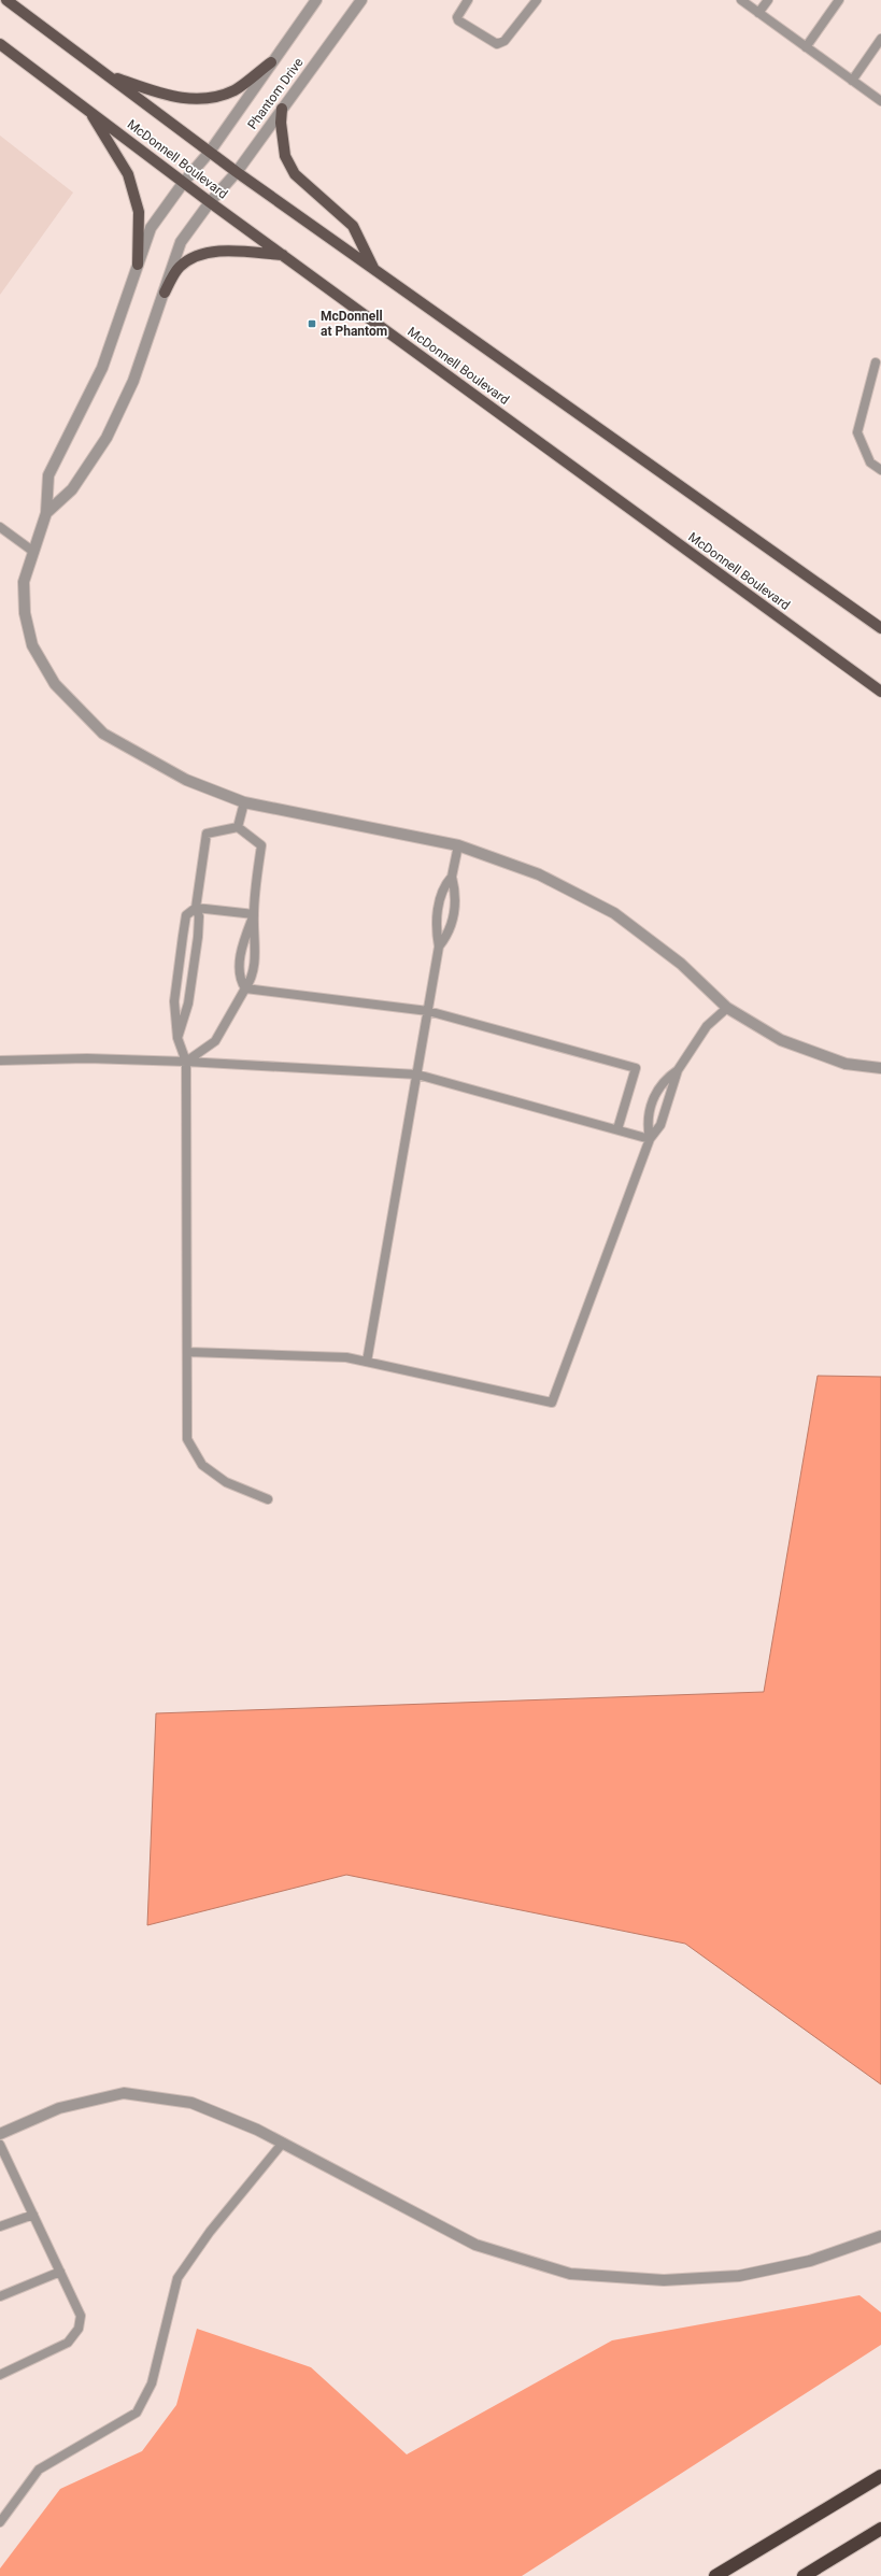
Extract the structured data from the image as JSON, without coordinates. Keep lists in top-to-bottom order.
{
  "streets": {
    "main road": ["McDonnell Boulevard"],
    "street": ["Phantom Drive"]
  },
  "crossings": [
    ["Phantom Drive", "McDonnell Boulevard"]
  ],
  "places": {
    "transit": ["McDonnell at Phantom"]
  }
}
